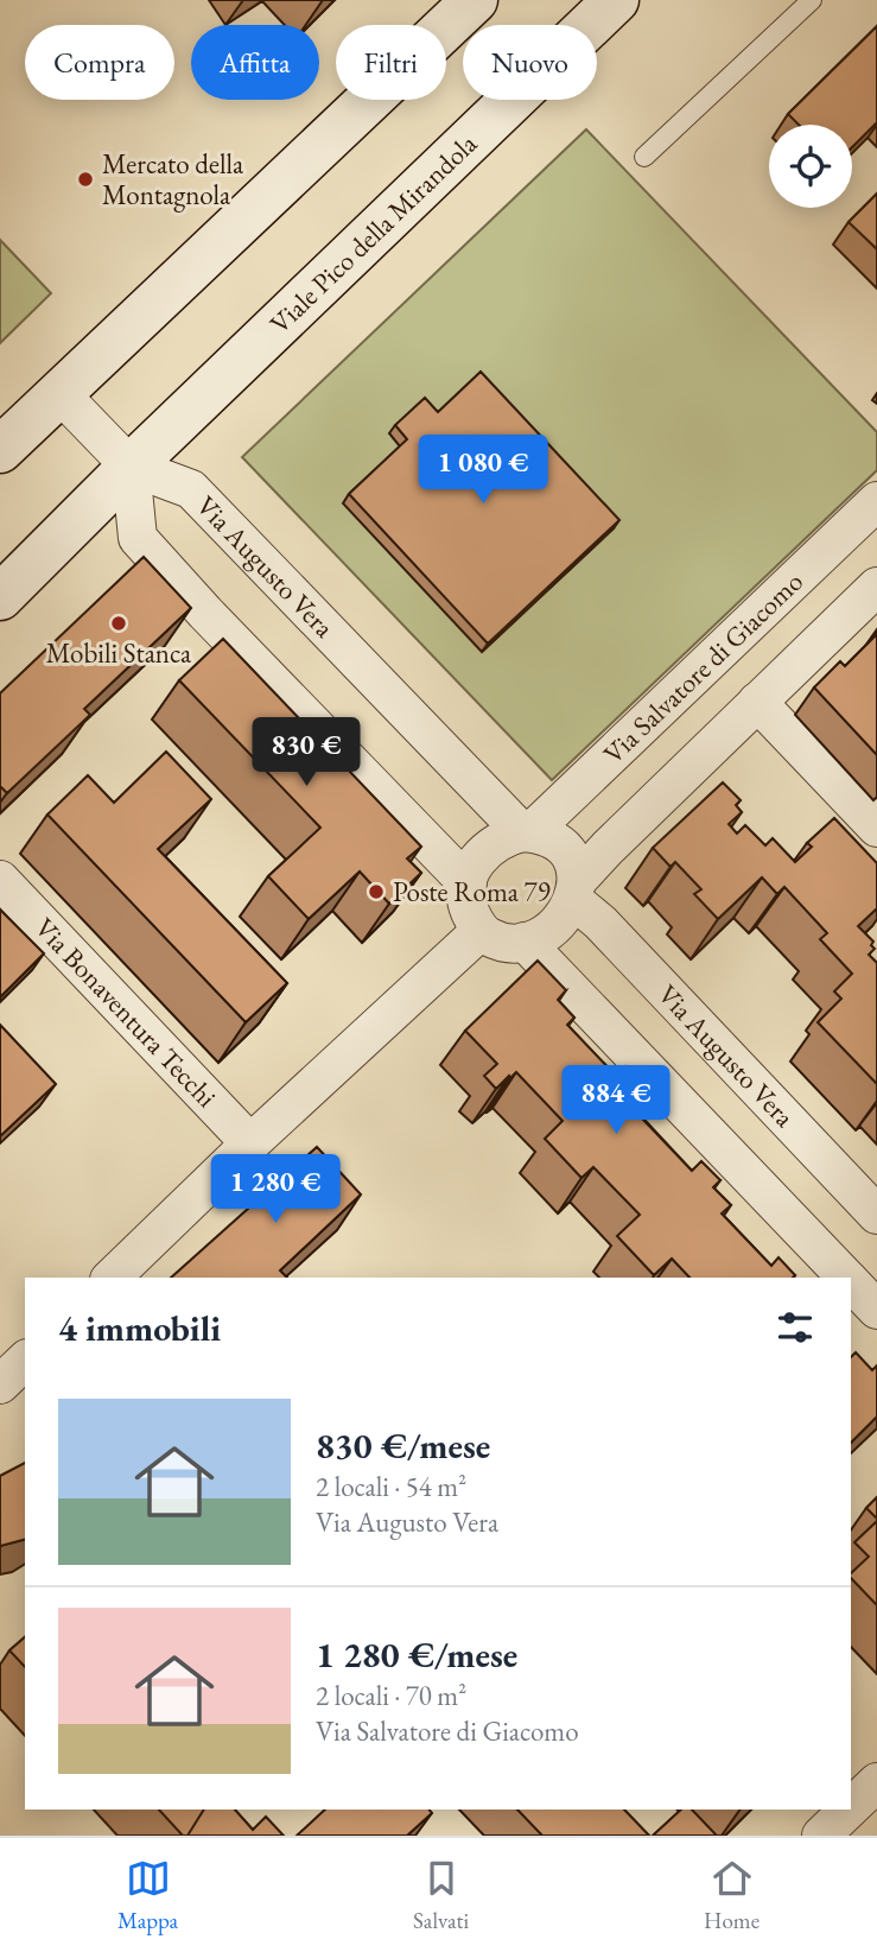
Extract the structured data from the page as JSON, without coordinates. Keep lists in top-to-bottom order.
{
  "streets": {
    "street": [
      "Viale Pico della Mirandola",
      "Via Augusto Vera",
      "Via Salvatore di Giacomo",
      "Via Bonaventura Tecchi"
    ]
  },
  "crossings": [
    ["Viale Pico della Mirandola", "Via Augusto Vera"],
    ["Via Augusto Vera", "Via Salvatore di Giacomo"]
  ],
  "places": ["Mercato della Montagnola", "Mobili Stanca", "Poste Roma 79"],
  "page": {
    "chip": [
      "Compra",
      "Affitta",
      "Filtri",
      "Nuovo"
    ],
    "price": [
      "1 080 €",
      "830 €",
      "884 €",
      "1 280 €"
    ],
    "heading": "4 immobili",
    "list": [
      {
        "name": "830 €/mese",
        "note": "2 locali · 54 m² · Via Augusto Vera"
      },
      {
        "name": "1 280 €/mese",
        "note": "2 locali · 70 m² · Via Salvatore di Giacomo"
      }
    ],
    "tabs": ["Mappa", "Salvati", "Home"]
  }
}
